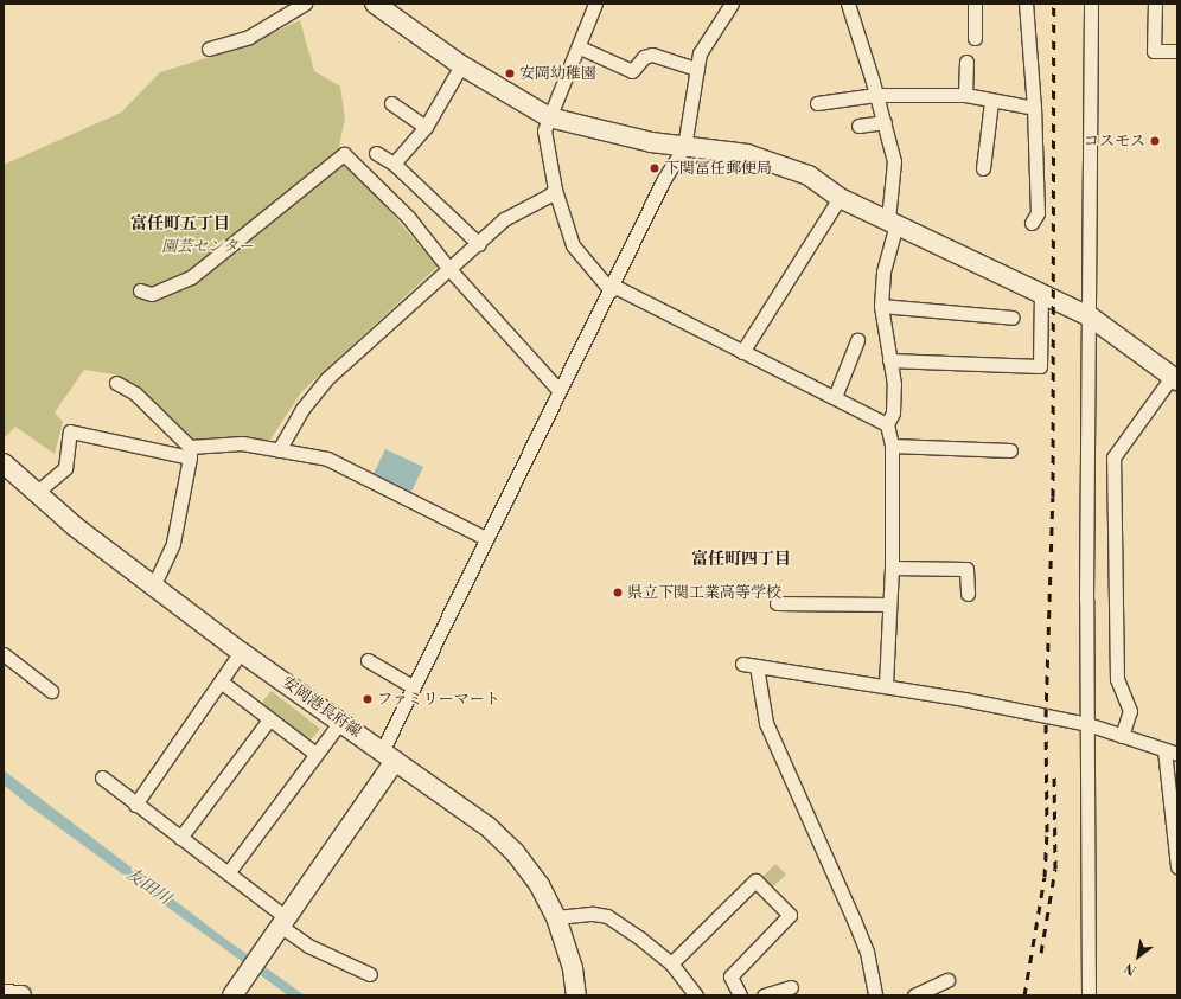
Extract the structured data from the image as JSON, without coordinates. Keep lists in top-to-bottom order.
{
  "streets": {
    "street": ["安岡港長府線"]
  },
  "districts": ["富任町五丁目", "富任町四丁目"],
  "water": ["友田川"],
  "parks": ["園芸センター"],
  "places": [
    "安岡幼稚園",
    "コスモス",
    "下関冨任郵便局",
    "県立下関工業高等学校",
    "ファミリーマート"
  ],
  "north": "bottom left"
}
